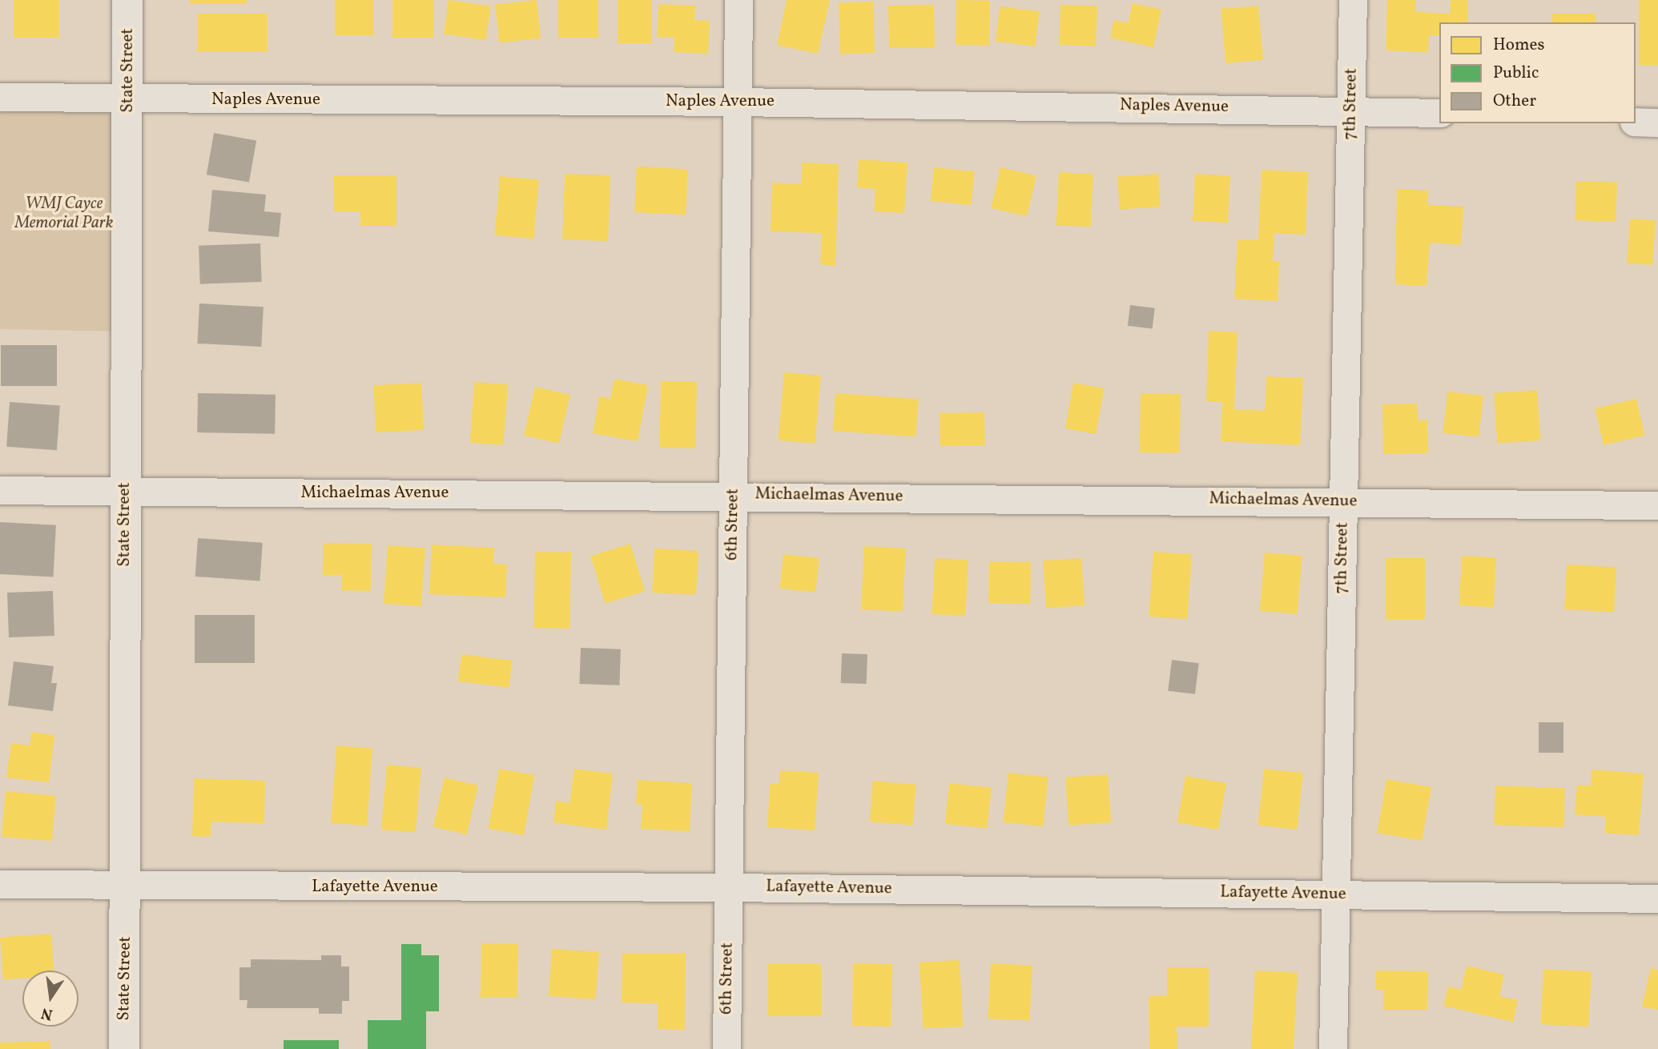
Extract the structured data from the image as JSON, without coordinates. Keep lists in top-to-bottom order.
{
  "streets": {
    "main road": ["State Street"],
    "street": [
      "Naples Avenue",
      "7th Street",
      "Michaelmas Avenue",
      "6th Street",
      "Lafayette Avenue"
    ]
  },
  "crossings": [
    ["State Street", "Naples Avenue"],
    ["State Street", "Michaelmas Avenue"],
    ["State Street", "Lafayette Avenue"],
    ["Naples Avenue", "7th Street"],
    ["Naples Avenue", "6th Street"],
    ["7th Street", "Michaelmas Avenue"],
    ["7th Street", "Lafayette Avenue"],
    ["Michaelmas Avenue", "6th Street"],
    ["6th Street", "Lafayette Avenue"]
  ],
  "parks": ["WMJ Cayce Memorial Park"],
  "legend": ["Homes", "Public", "Other"],
  "north": "bottom"
}
